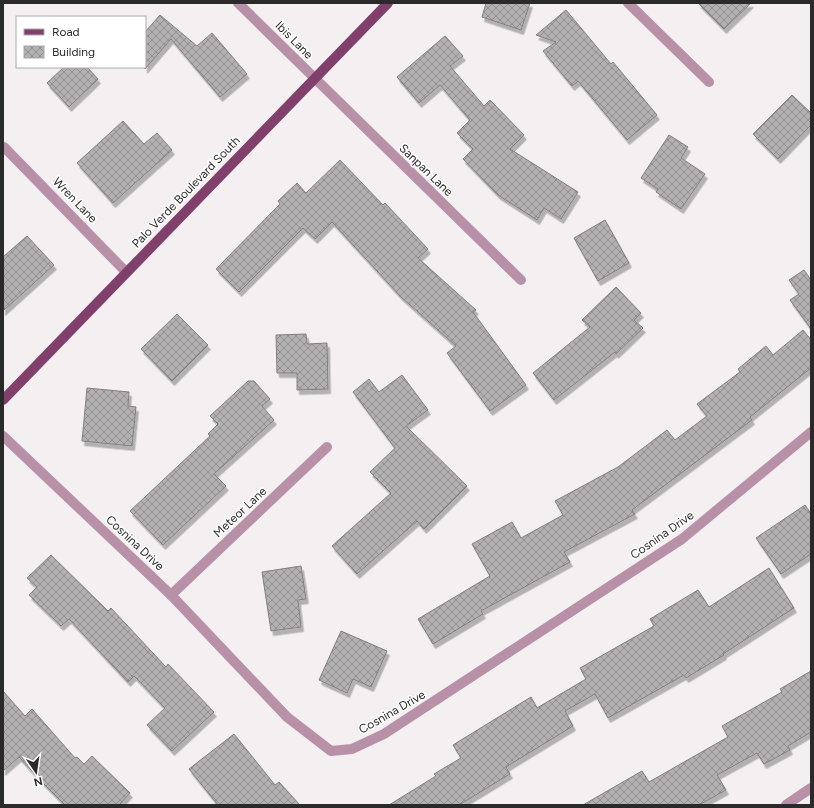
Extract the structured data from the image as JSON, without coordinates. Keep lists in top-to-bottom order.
{
  "streets": {
    "main road": ["Palo Verde Boulevard South"],
    "street": [
      "Ibis Lane",
      "Sanpan Lane",
      "Wren Lane",
      "Meteor Lane",
      "Cosnina Drive"
    ]
  },
  "crossings": [
    ["Ibis Lane", "Sanpan Lane"],
    ["Ibis Lane", "Palo Verde Boulevard South"],
    ["Sanpan Lane", "Palo Verde Boulevard South"],
    ["Palo Verde Boulevard South", "Wren Lane"],
    ["Meteor Lane", "Cosnina Drive"]
  ],
  "legend": ["Road", "Building"],
  "north": "bottom"
}
